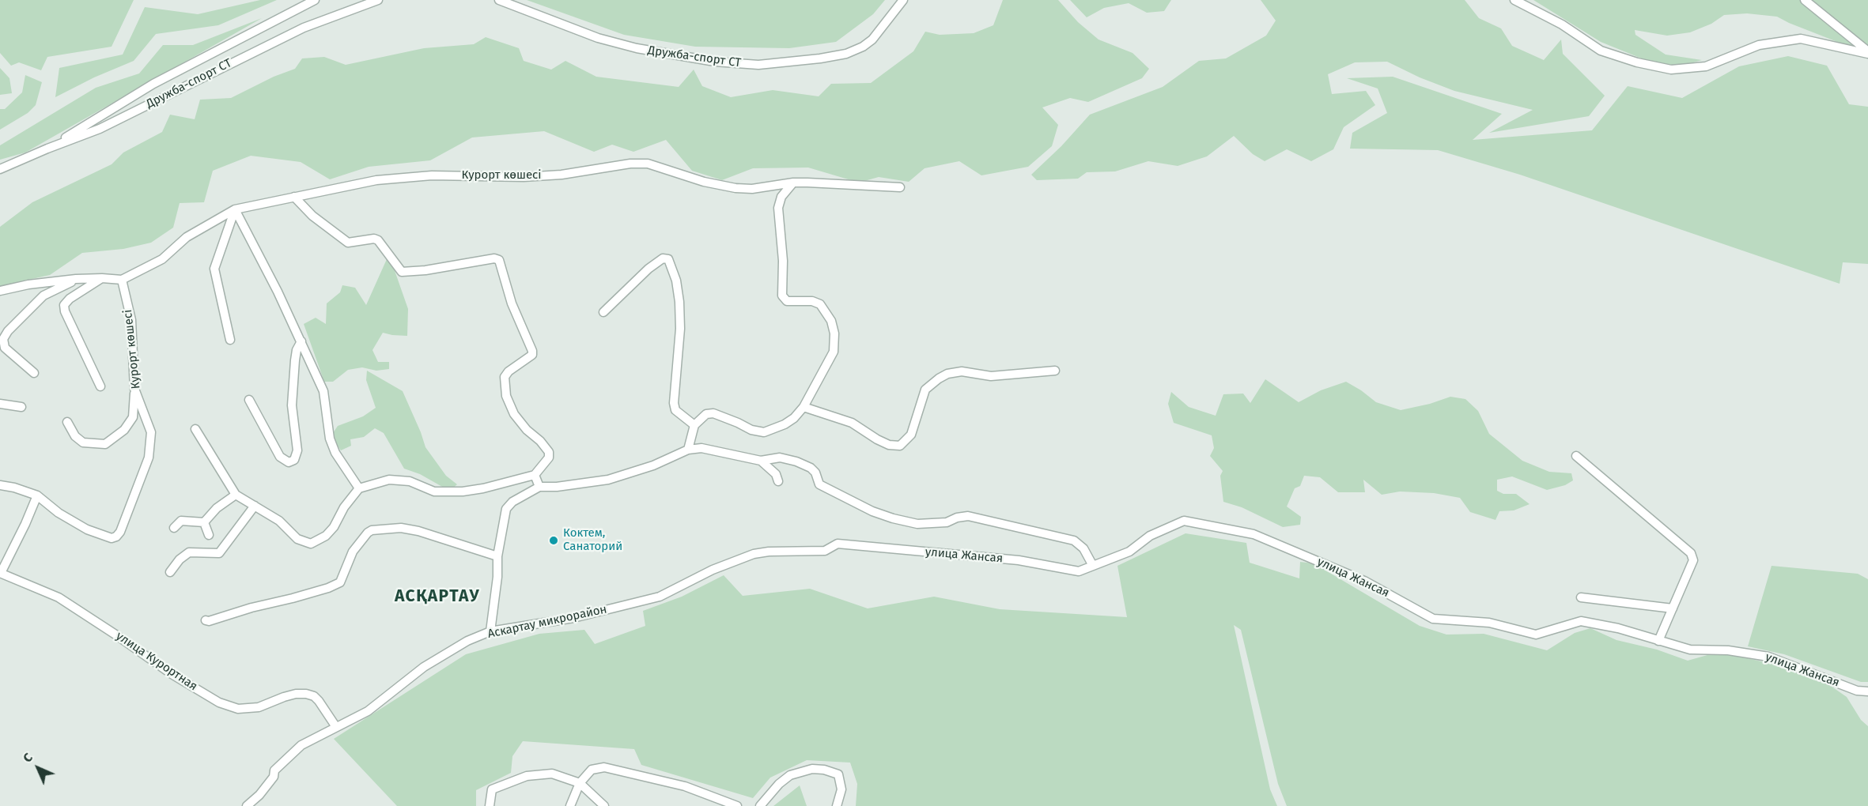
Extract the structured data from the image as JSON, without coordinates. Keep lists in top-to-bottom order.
{
  "streets": {
    "street": [
      "Дружба-спорт СТ",
      "Курорт көшесі",
      "улица Жансая",
      "Аскартау микрорайон",
      "улица Курортная"
    ]
  },
  "crossings": [
    ["улица Жансая", "Аскартау микрорайон"],
    ["Аскартау микрорайон", "улица Курортная"]
  ],
  "districts": ["АСҚАРТАУ"],
  "places": ["Коктем, Санаторий"],
  "north": "top left"
}
